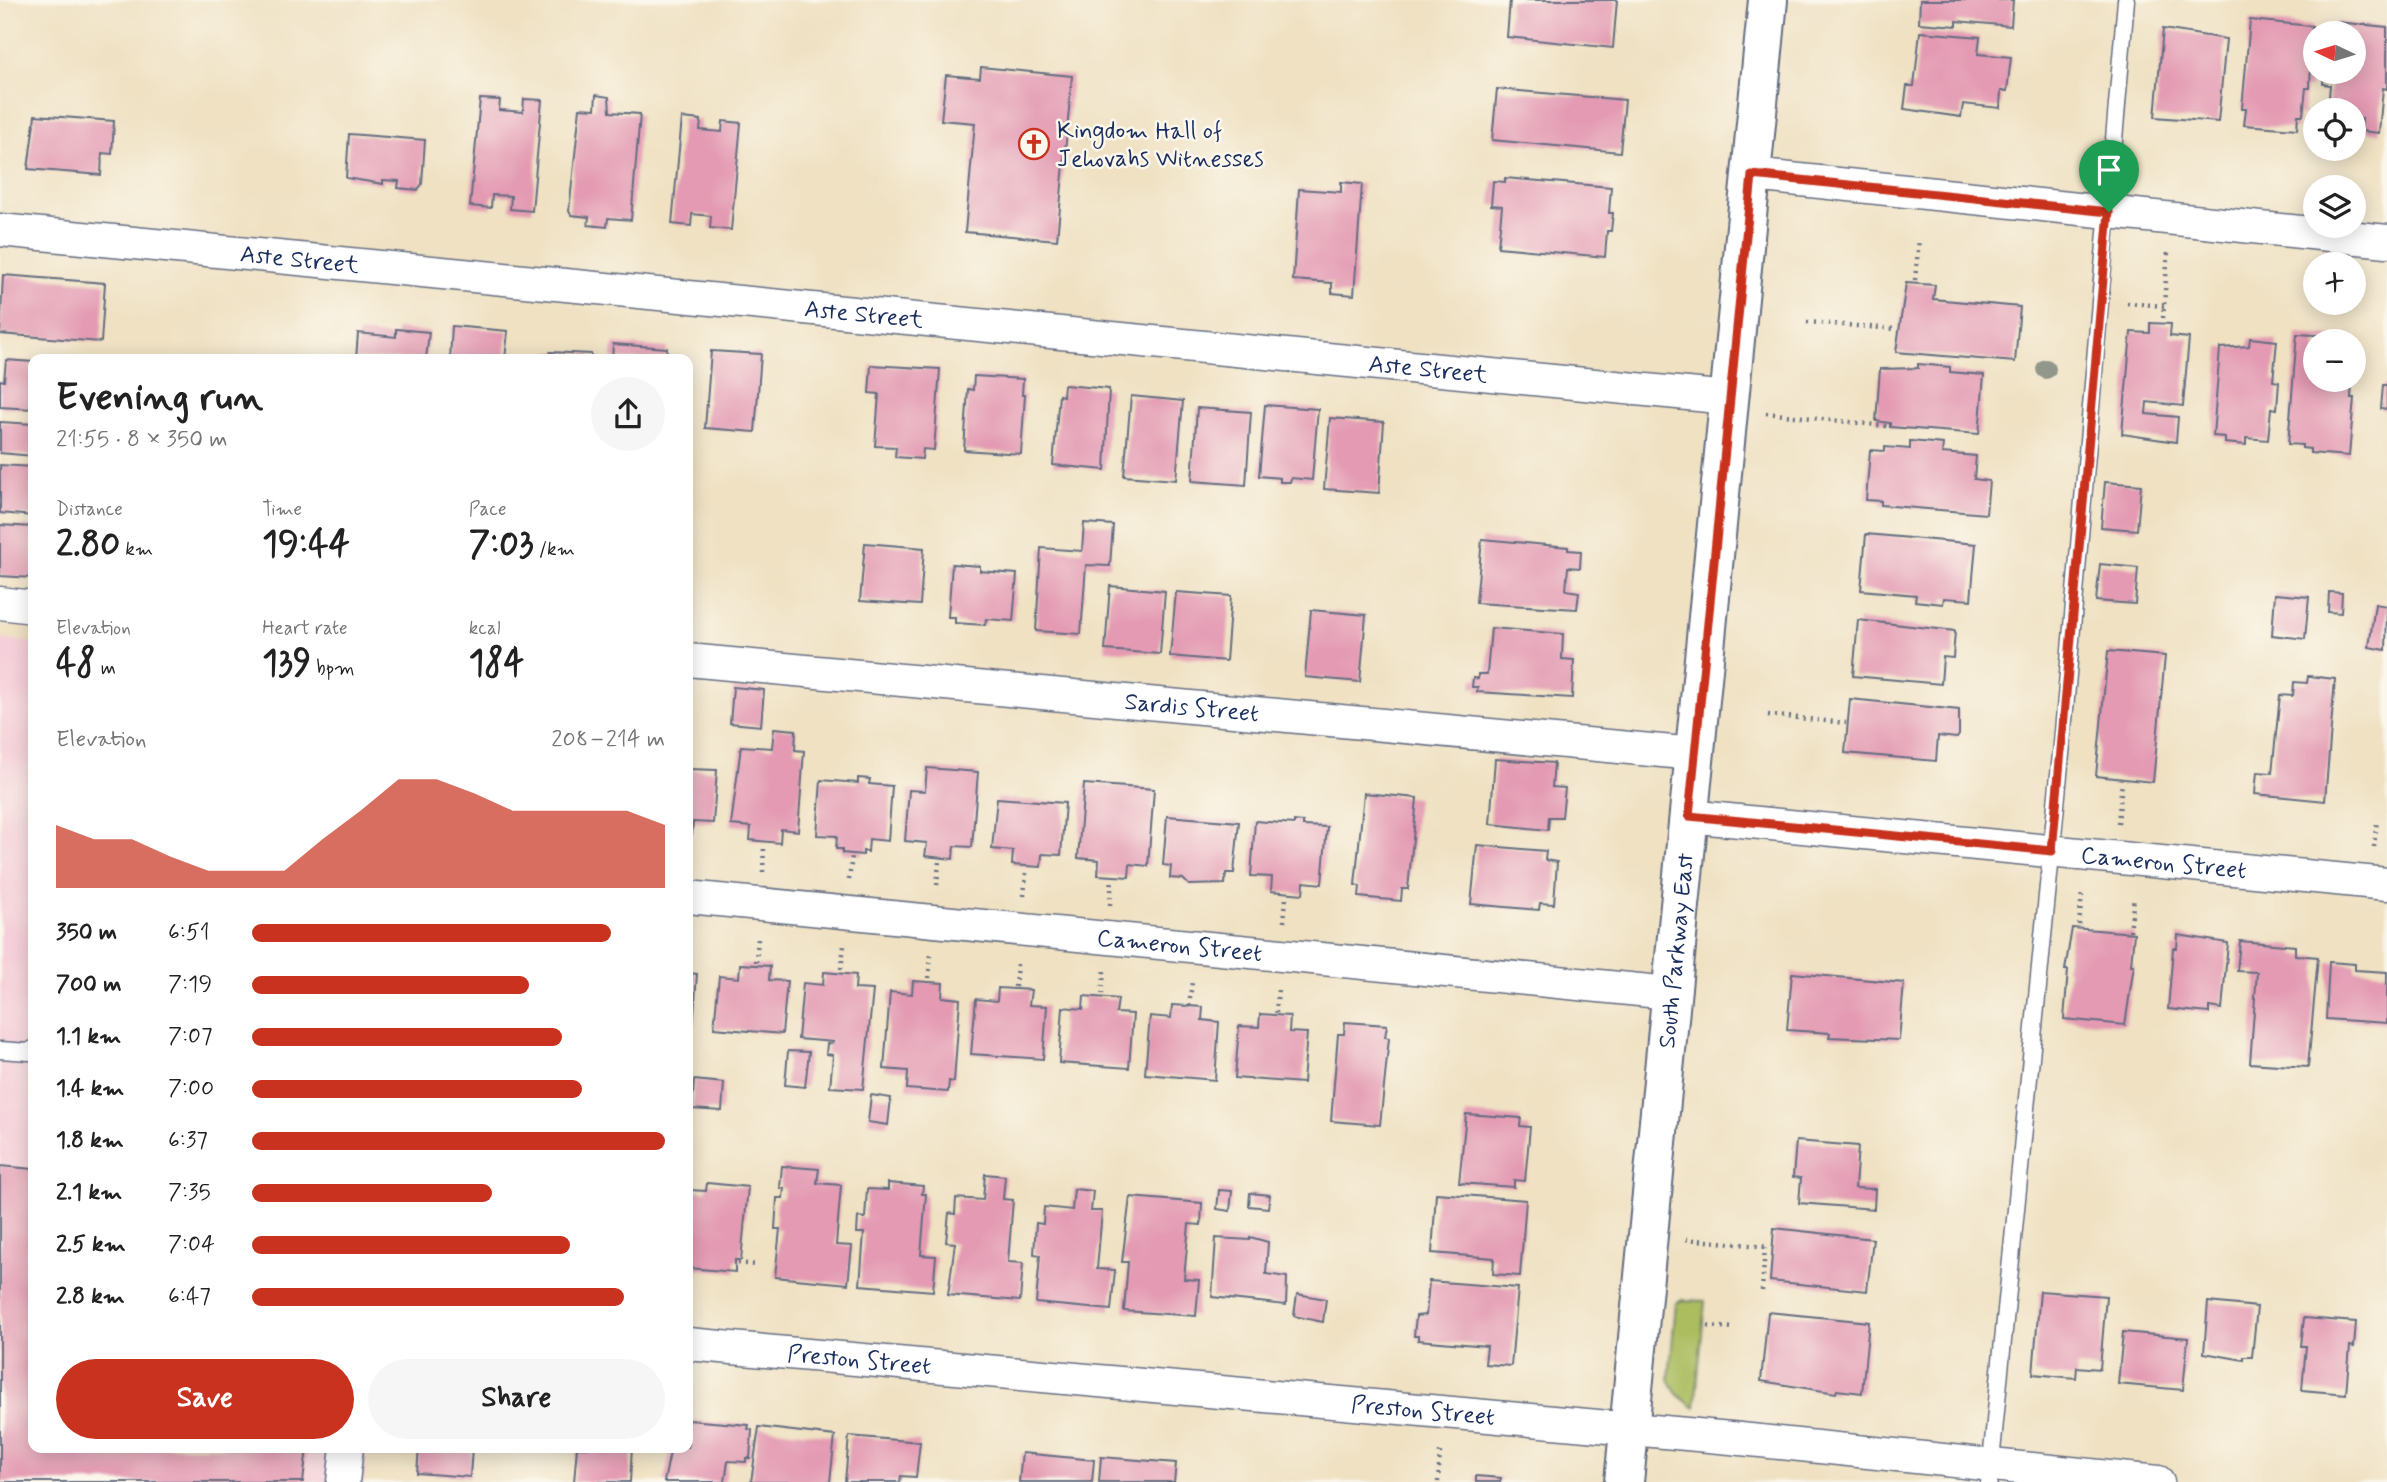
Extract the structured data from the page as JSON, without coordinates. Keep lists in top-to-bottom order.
{
  "streets": {
    "main road": ["South Parkway East"],
    "street": [
      "Aste Street",
      "Sardis Street",
      "Cameron Street",
      "Preston Street"
    ]
  },
  "crossings": [
    ["Aste Street", "South Parkway East"],
    ["Sardis Street", "South Parkway East"],
    ["Cameron Street", "South Parkway East"],
    ["South Parkway East", "Preston Street"]
  ],
  "places": {
    "church": ["Kingdom Hall of Jehovahs Witnesses"]
  },
  "north": "left",
  "page": {
    "map_buttons": ["+", "−"],
    "heading": ["Evening run", "21:55 · 8 × 350 m"],
    "stats": [
      ["Distance", "2.80 km"],
      ["Time", "19:44"],
      ["Pace", "7:03 /km"],
      ["Elevation", "48 m"],
      ["Heart rate", "139 bpm"],
      ["kcal", "184"]
    ],
    "chart": ["Elevation", "208–214 m"],
    "list": [
      {
        "name": "350 m",
        "note": "6:51"
      },
      {
        "name": "700 m",
        "note": "7:19"
      },
      {
        "name": "1.1 km",
        "note": "7:07"
      },
      {
        "name": "1.4 km",
        "note": "7:00"
      },
      {
        "name": "1.8 km",
        "note": "6:37"
      },
      {
        "name": "2.1 km",
        "note": "7:35"
      },
      {
        "name": "2.5 km",
        "note": "7:04"
      },
      {
        "name": "2.8 km",
        "note": "6:47"
      }
    ],
    "buttons": ["Save", "Share"]
  }
}
